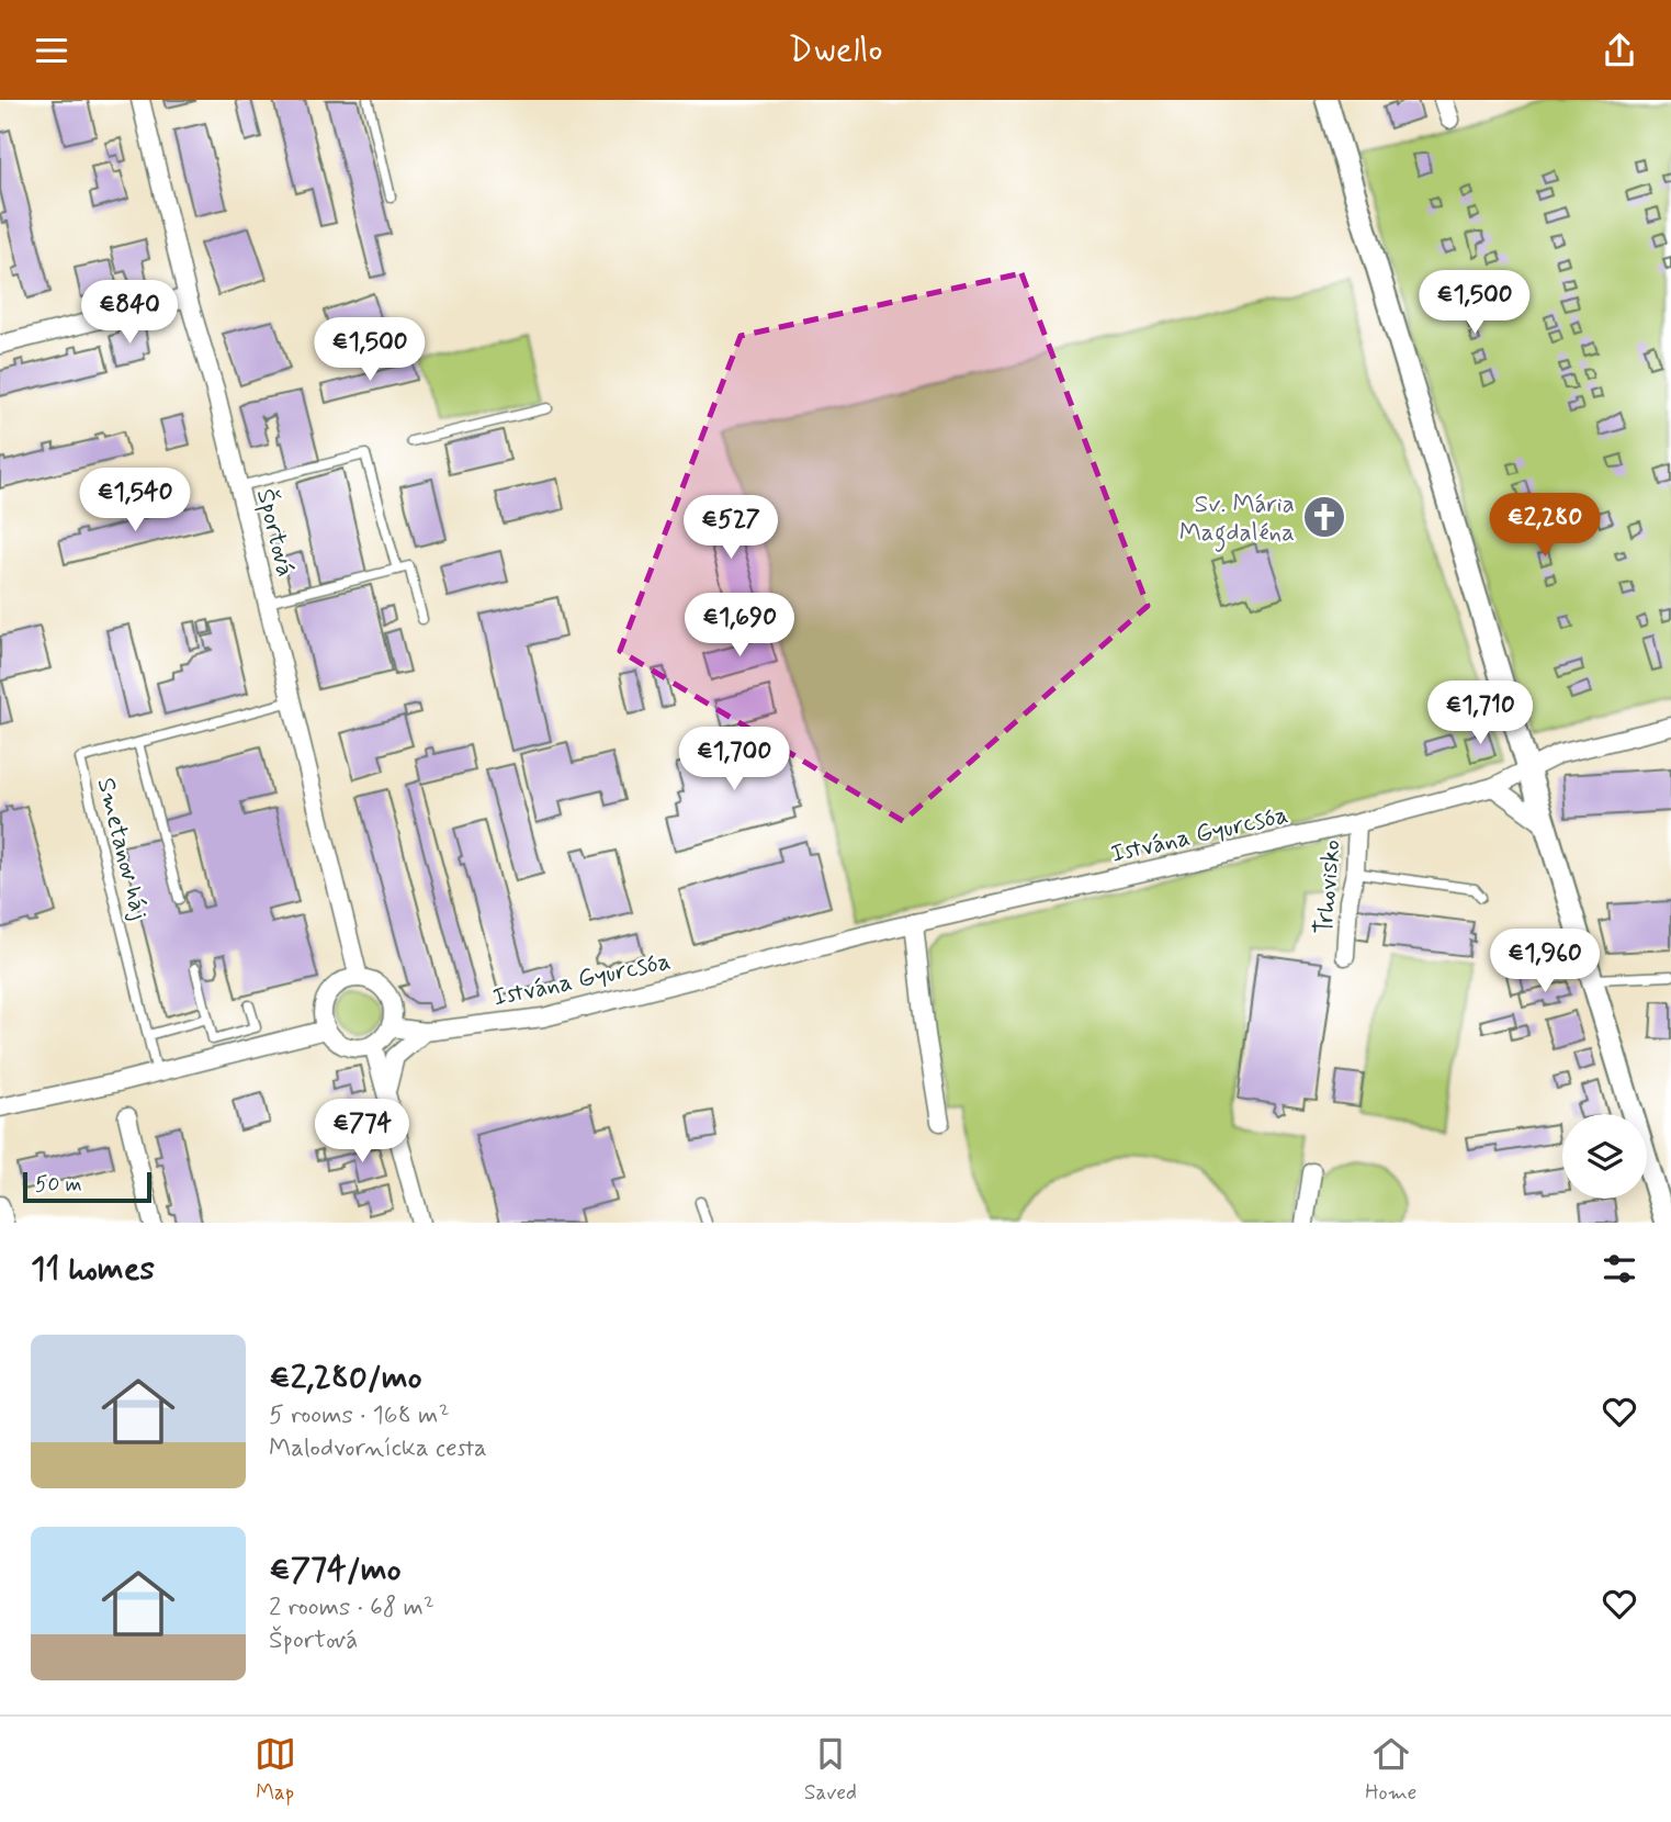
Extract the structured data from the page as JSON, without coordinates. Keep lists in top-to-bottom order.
{
  "streets": {
    "street": ["Športová", "Istvána Gyurcsóa", "Trhovisko"],
    "lane": ["Smetanov háj"]
  },
  "crossings": [
    ["Športová", "Istvána Gyurcsóa"],
    ["Športová", "Smetanov háj"],
    ["Istvána Gyurcsóa", "Trhovisko"]
  ],
  "places": {
    "church": ["Sv. Mária Magdaléna"]
  },
  "scale_bar": "50 m",
  "page": {
    "header": "Dwello",
    "price": [
      "€1,500",
      "€840",
      "€1,500",
      "€1,540",
      "€2,280",
      "€527",
      "€1,690",
      "€1,710",
      "€1,700",
      "€1,960",
      "€774"
    ],
    "scale": "50 m",
    "heading": "11 homes",
    "list": [
      {
        "name": "€2,280/mo",
        "note": "5 rooms · 168 m² · Malodvornícka cesta"
      },
      {
        "name": "€774/mo",
        "note": "2 rooms · 68 m² · Športová"
      }
    ],
    "tabs": ["Map", "Saved", "Home"]
  }
}
